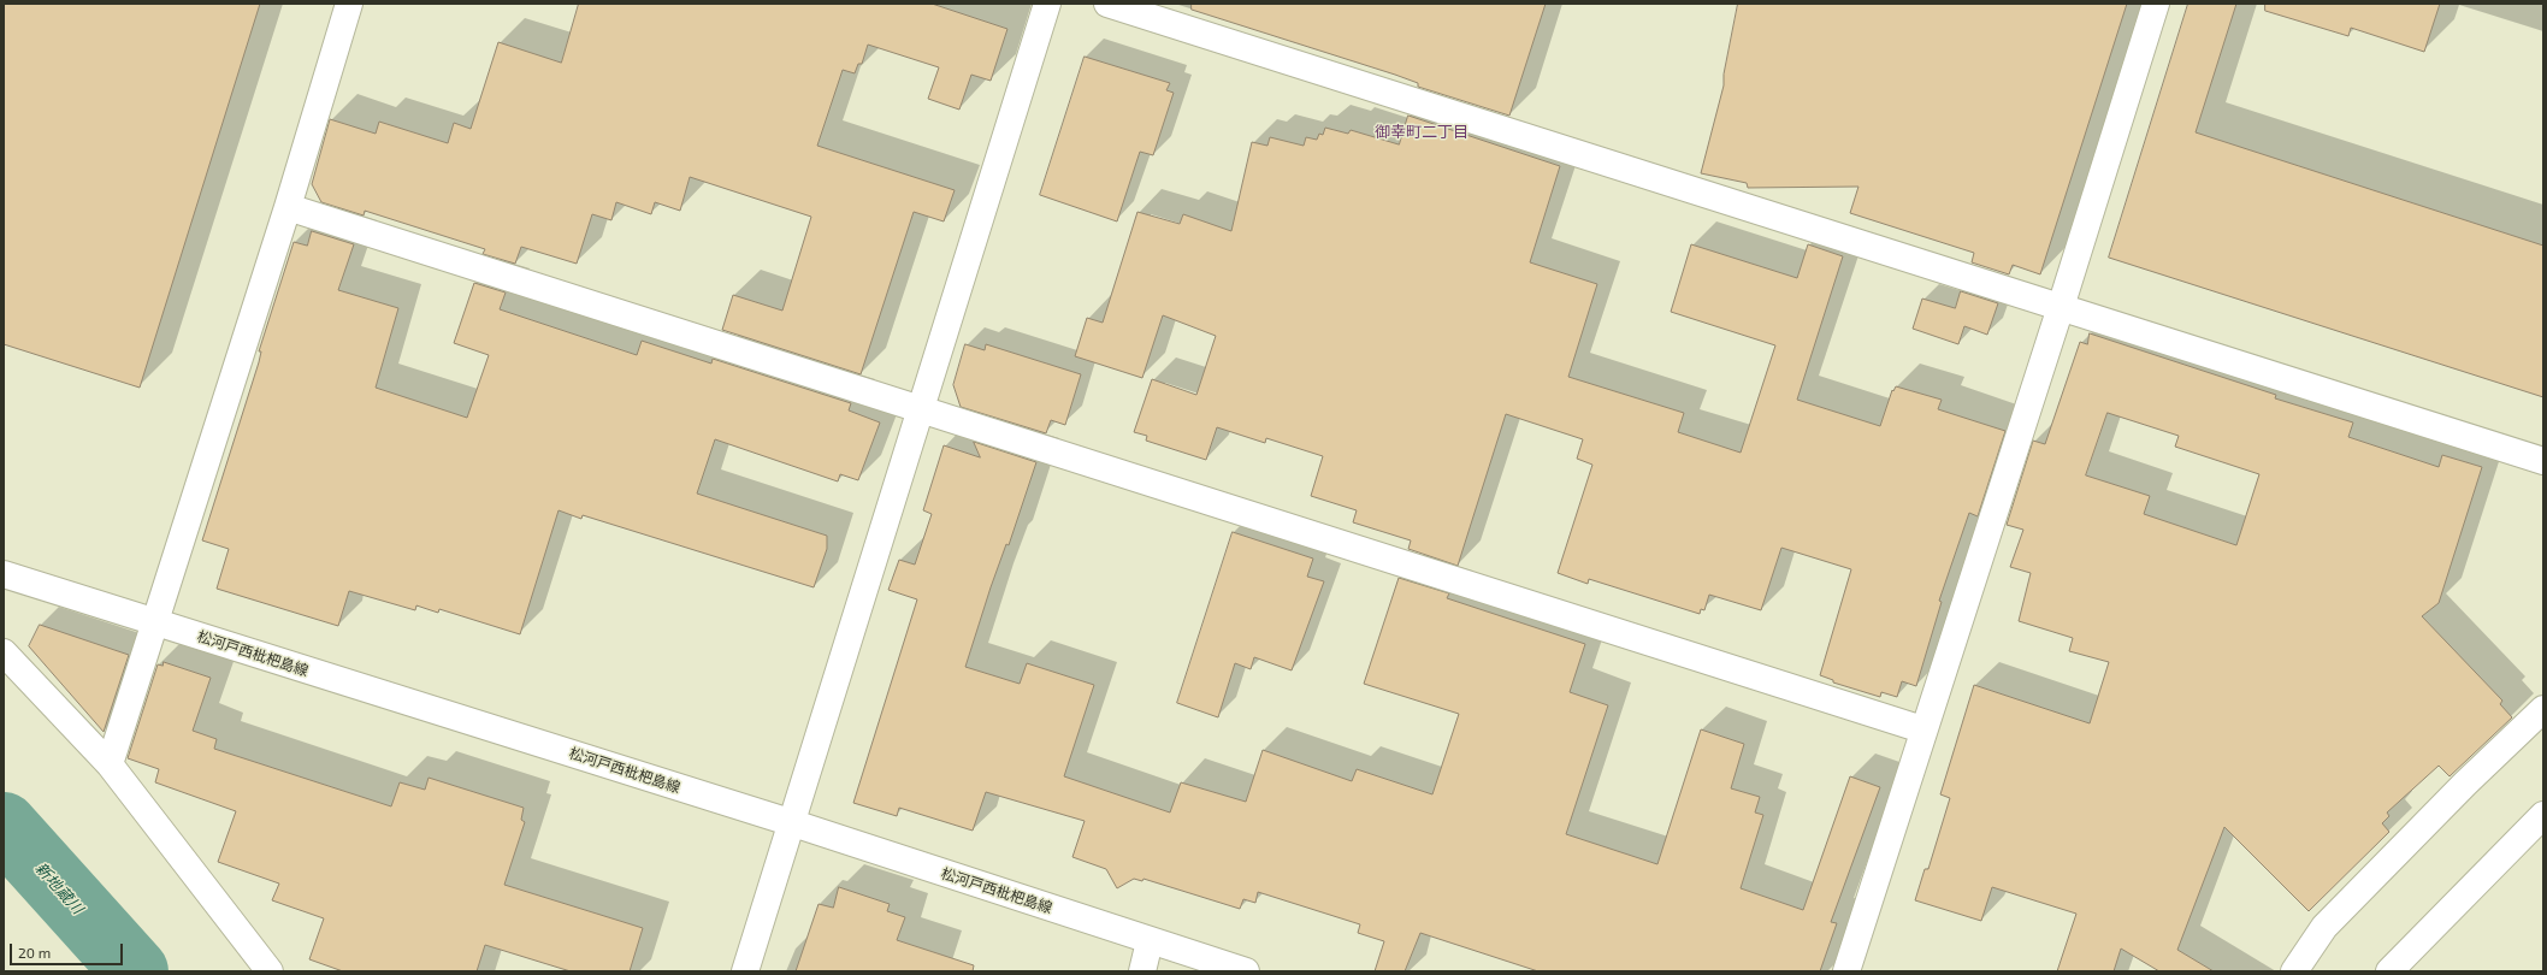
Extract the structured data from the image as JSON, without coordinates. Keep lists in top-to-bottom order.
{
  "streets": {
    "street": ["松河戸西枇杷島線"]
  },
  "districts": ["御幸町二丁目"],
  "water": ["新地蔵川"],
  "scale_bar": "20 m"
}
